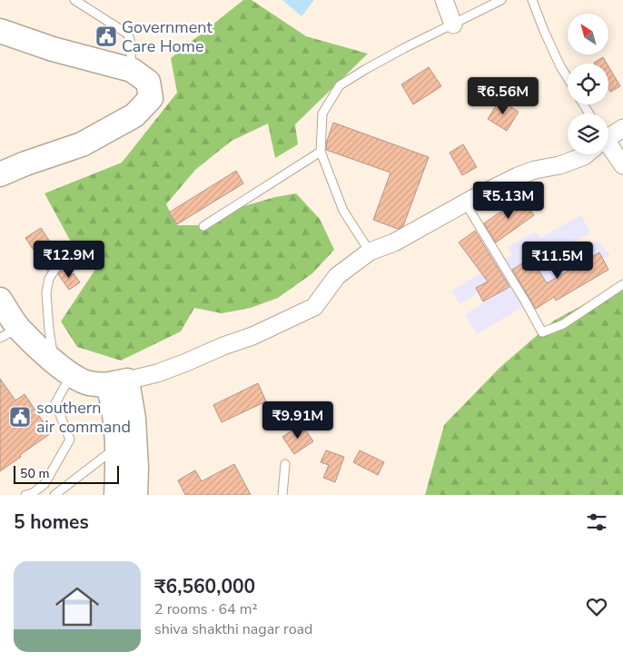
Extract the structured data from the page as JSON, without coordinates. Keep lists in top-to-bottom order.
{
  "places": {
    "public building": ["Government Care Home", "southern air command"]
  },
  "scale_bar": "50 m",
  "north": "top left",
  "page": {
    "price": [
      "₹6.56M",
      "₹5.13M",
      "₹12.9M",
      "₹11.5M",
      "₹9.91M"
    ],
    "scale": "50 m",
    "heading": "5 homes",
    "list": [
      {
        "name": "₹6,560,000",
        "note": "2 rooms · 64 m² · shiva shakthi nagar road"
      }
    ]
  }
}
